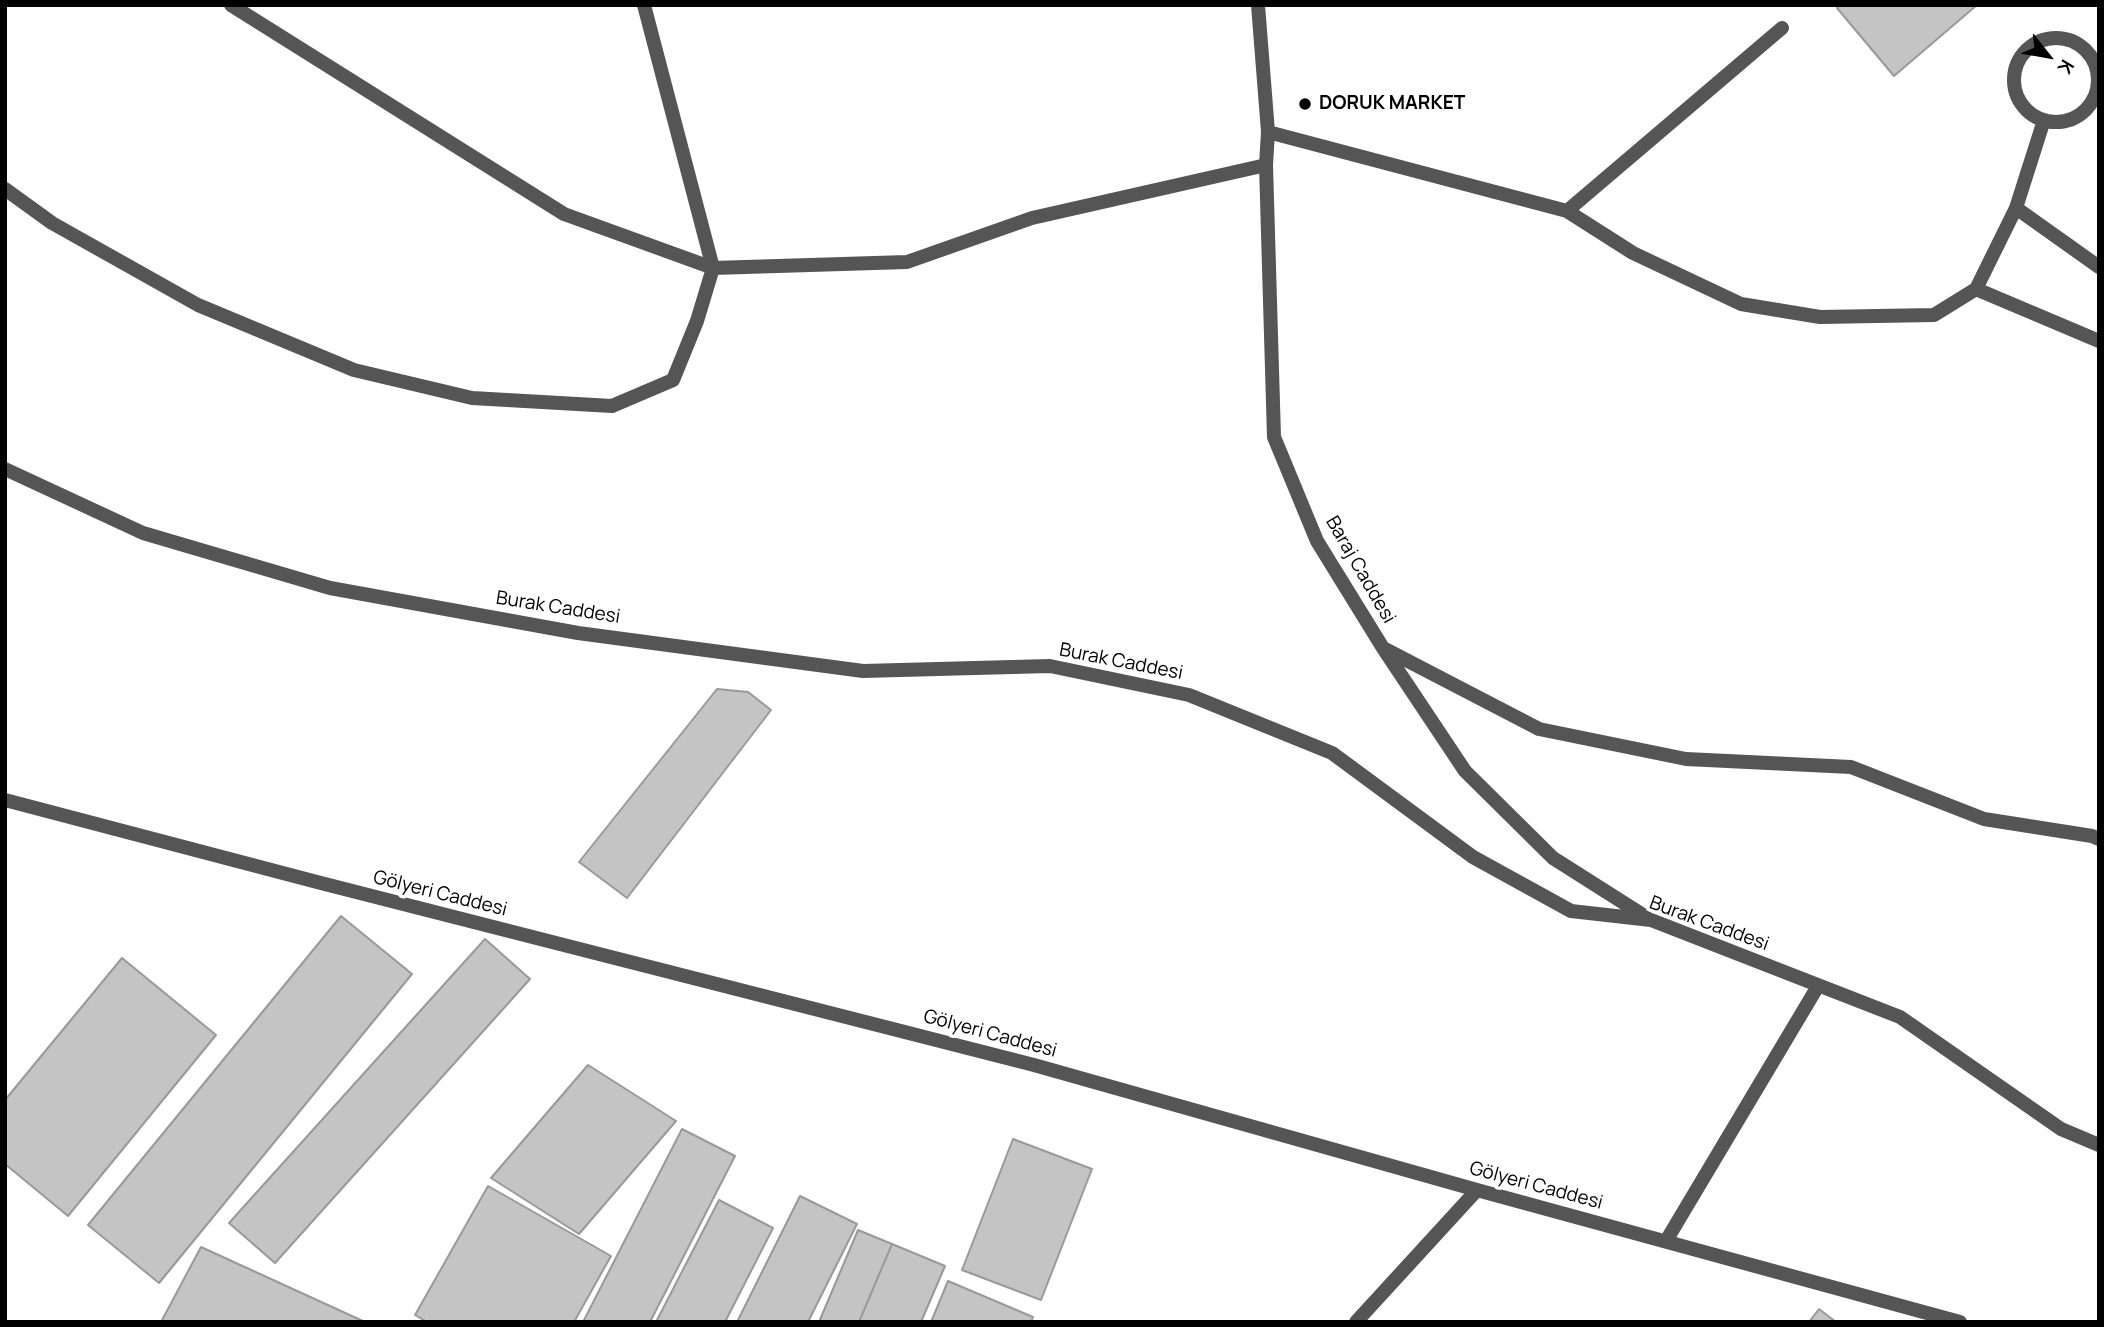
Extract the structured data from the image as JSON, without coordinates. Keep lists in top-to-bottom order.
{
  "streets": {
    "street": ["Baraj Caddesi", "Burak Caddesi", "Gölyeri Caddesi"]
  },
  "crossings": [
    ["Baraj Caddesi", "Burak Caddesi"]
  ],
  "places": ["DORUK MARKET"],
  "north": "bottom right"
}
